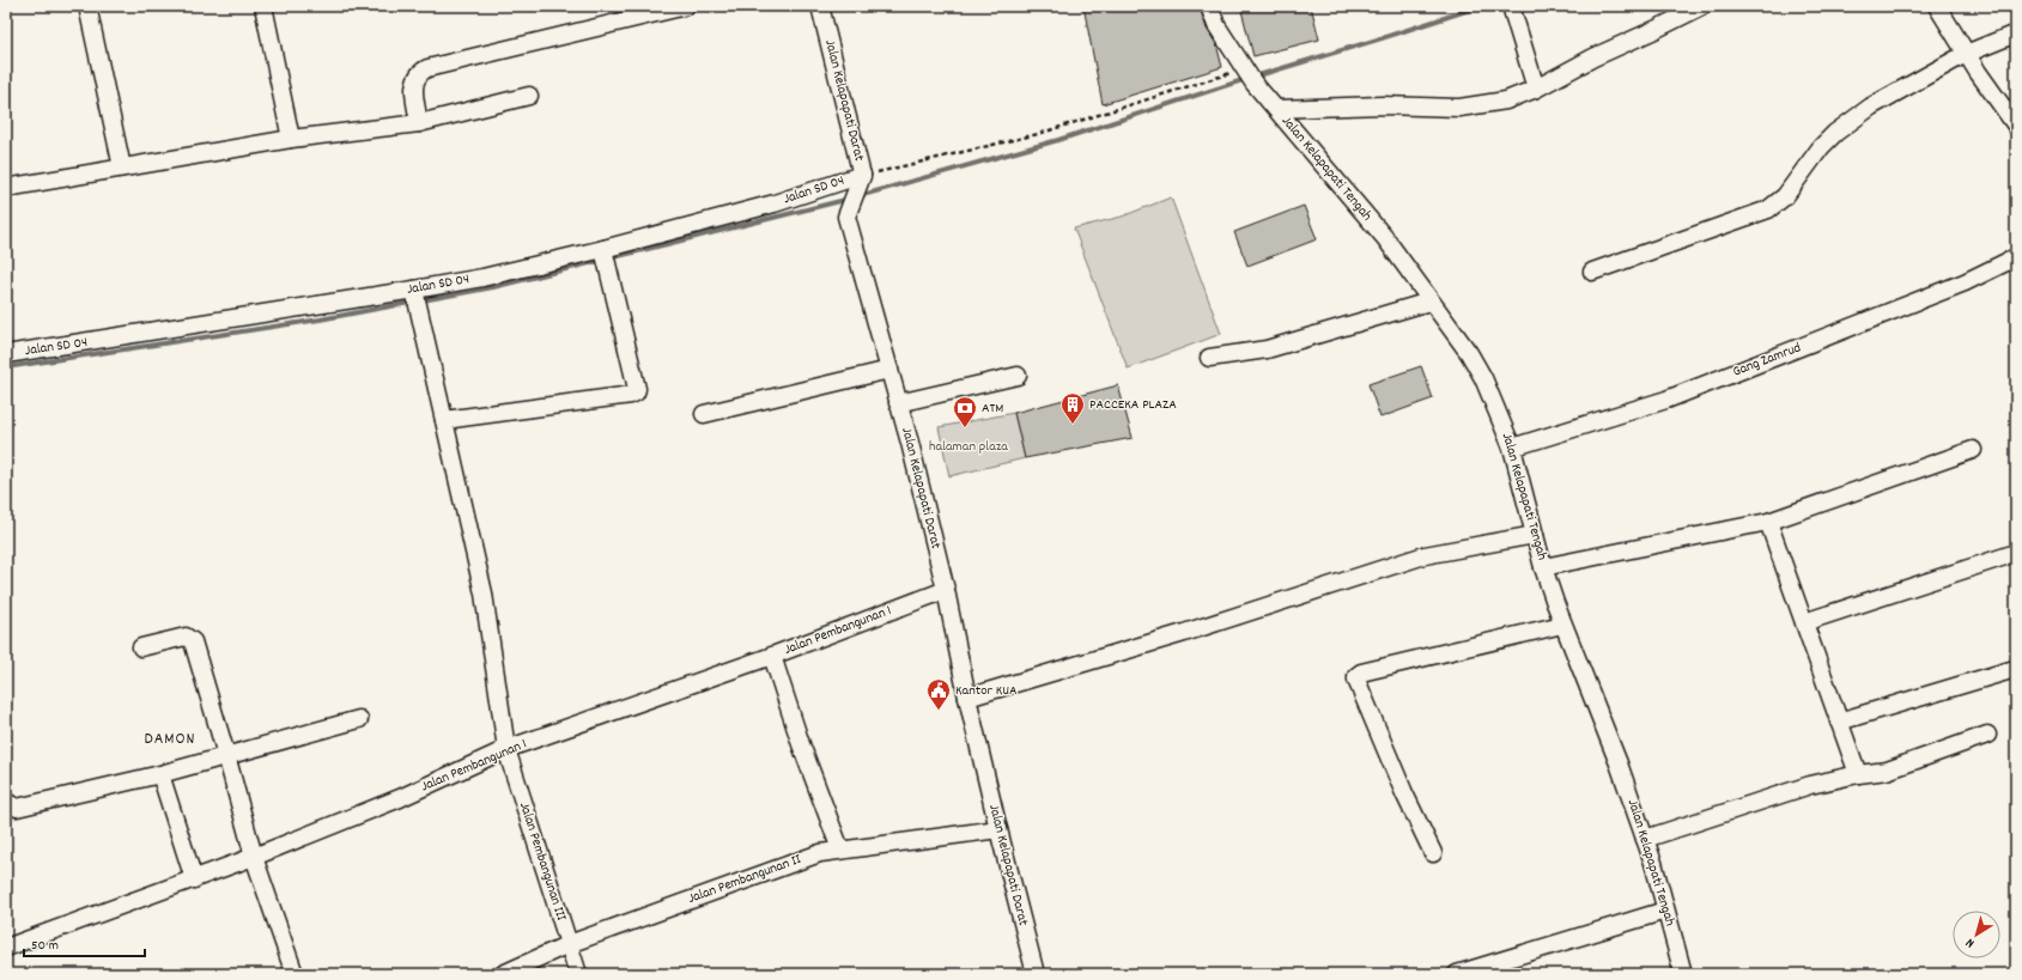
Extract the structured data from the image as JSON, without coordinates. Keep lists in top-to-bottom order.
{
  "streets": {
    "street": [
      "Jalan Kelapapati Darat",
      "Jalan Kelapapati Tengah",
      "Jalan SD 04",
      "Gang Zamrud",
      "Jalan Pembangunan 1",
      "Jalan Pembangunan III",
      "Jalan Pembangunan II"
    ]
  },
  "crossings": [
    ["Jalan Kelapapati Darat", "Jalan SD 04"],
    ["Jalan Kelapapati Darat", "Jalan Pembangunan 1"],
    ["Jalan Kelapapati Darat", "Jalan Pembangunan II"],
    ["Jalan Kelapapati Tengah", "Gang Zamrud"],
    ["Jalan SD 04", "Jalan Pembangunan III"],
    ["Jalan Pembangunan 1", "Jalan Pembangunan III"],
    ["Jalan Pembangunan III", "Jalan Pembangunan II"]
  ],
  "districts": ["DAMON"],
  "parks": ["halaman plaza"],
  "places": {
    "building": ["PACCEKA PLAZA"],
    "bank": ["ATM"],
    "public building": ["Kantor KUA"]
  },
  "scale_bar": "50 m",
  "north": "bottom left"
}
